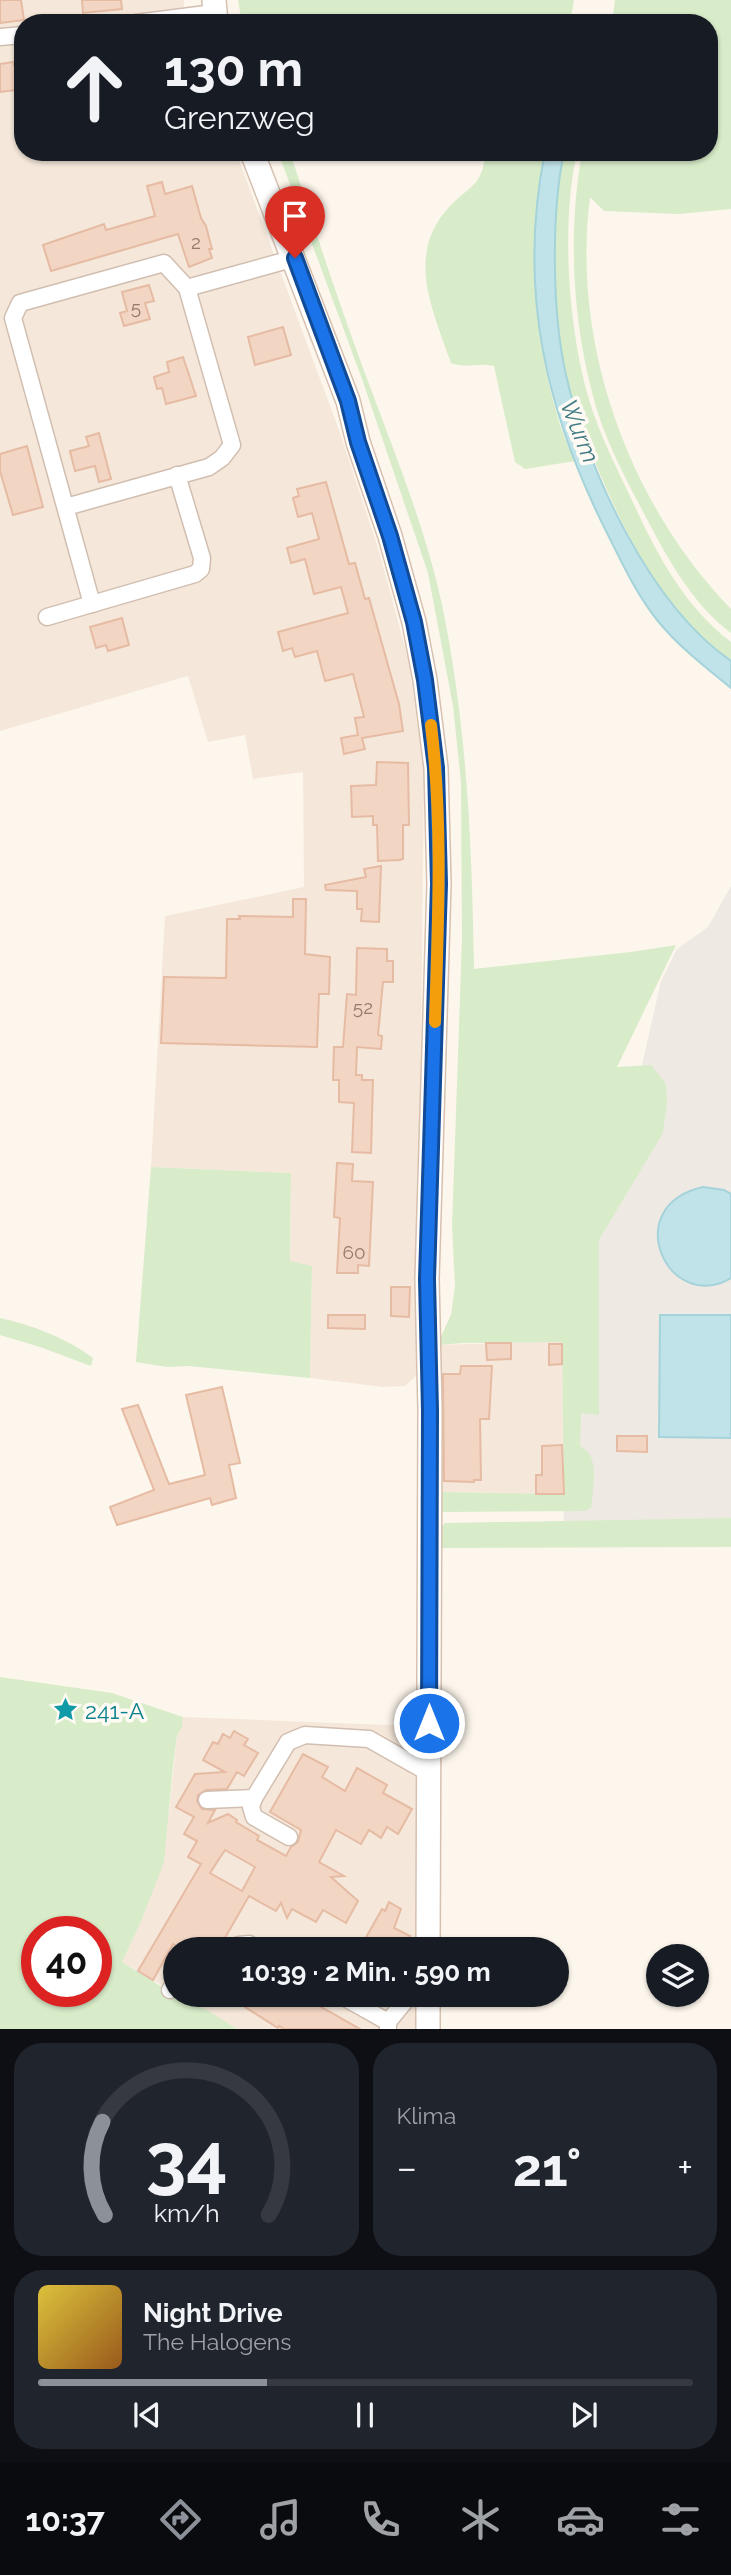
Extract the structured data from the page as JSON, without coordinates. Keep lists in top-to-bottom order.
{
  "water": ["Wurm"],
  "places": {
    "place": ["241-A"]
  },
  "house_numbers": [
    "2",
    "5",
    "52",
    "60"
  ],
  "page": {
    "turn": ["130 m", "Grenzweg"],
    "limit": "40",
    "trip": "10:39 · 2 Min. · 590 m",
    "tile": "Klima",
    "heat": ["−", "21°", "+"],
    "song": ["Night Drive", "The Halogens"],
    "tabs": "10:37",
    "gauge": ["34", "km/h"]
  }
}
